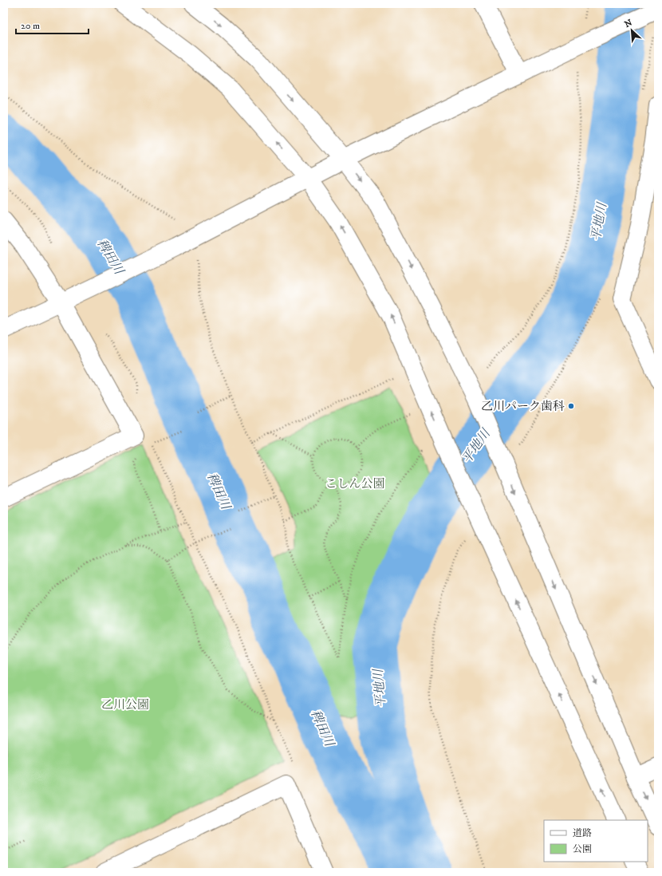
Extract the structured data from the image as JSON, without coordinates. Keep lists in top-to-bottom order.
{
  "water": ["平地川", "稗田川"],
  "parks": ["こしん公園", "乙川公園"],
  "places": ["乙川パーク歯科"],
  "legend": ["道路", "公園"],
  "scale_bar": "20 m",
  "north": "top left"
}
